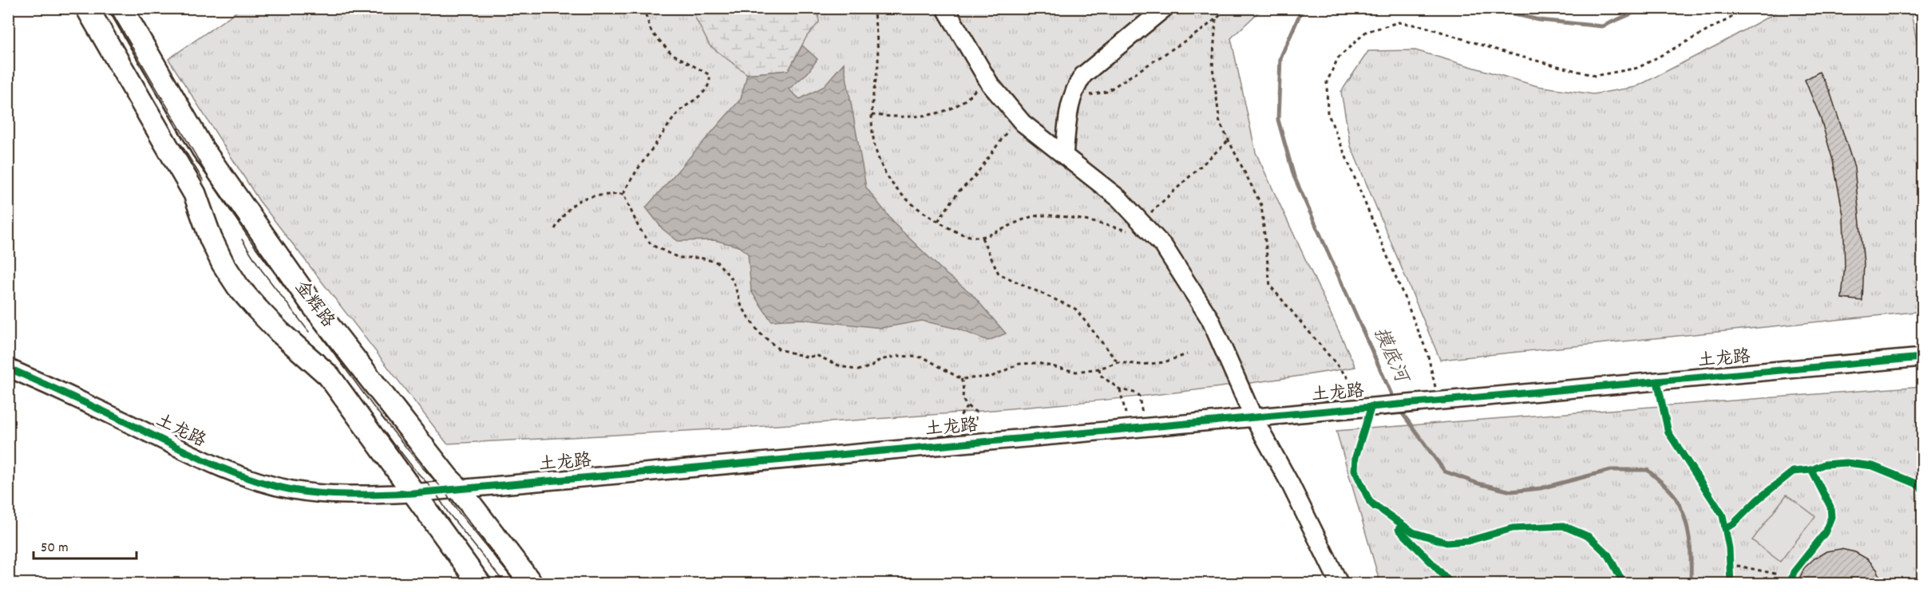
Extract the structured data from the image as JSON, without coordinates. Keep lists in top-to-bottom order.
{
  "streets": {
    "main road": ["金辉路"],
    "street": ["土龙路"]
  },
  "crossings": [
    ["金辉路", "土龙路"]
  ],
  "water": ["摸底河"],
  "scale_bar": "50 m"
}
